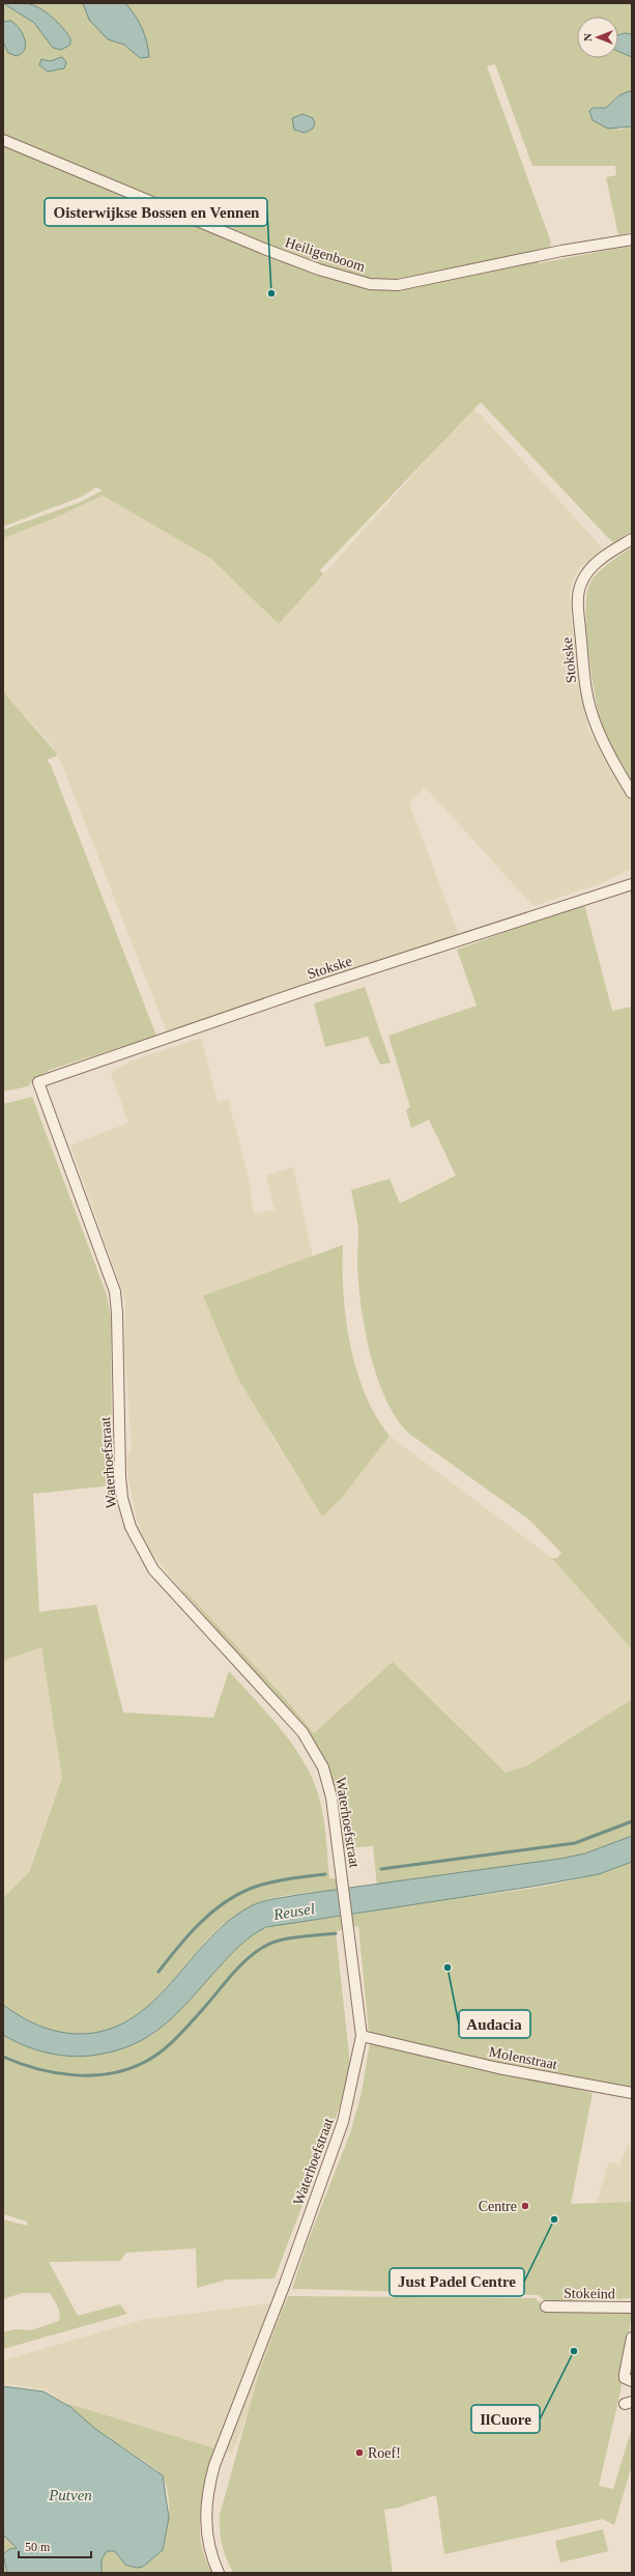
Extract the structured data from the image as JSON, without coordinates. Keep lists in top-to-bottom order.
{
  "streets": {
    "street": [
      "Heiligenboom",
      "Stokske",
      "Waterhoefstraat",
      "Molenstraat",
      "Stokeind"
    ]
  },
  "crossings": [
    ["Stokske", "Waterhoefstraat"],
    ["Waterhoefstraat", "Molenstraat"]
  ],
  "water": ["Reusel", "Putven"],
  "places": [
    "Oisterwijkse Bossen en Vennen",
    "Audacia",
    "Centre",
    "Just Padel Centre",
    "IlCuore",
    "Roef!"
  ],
  "scale_bar": "50 m",
  "north": "left"
}
